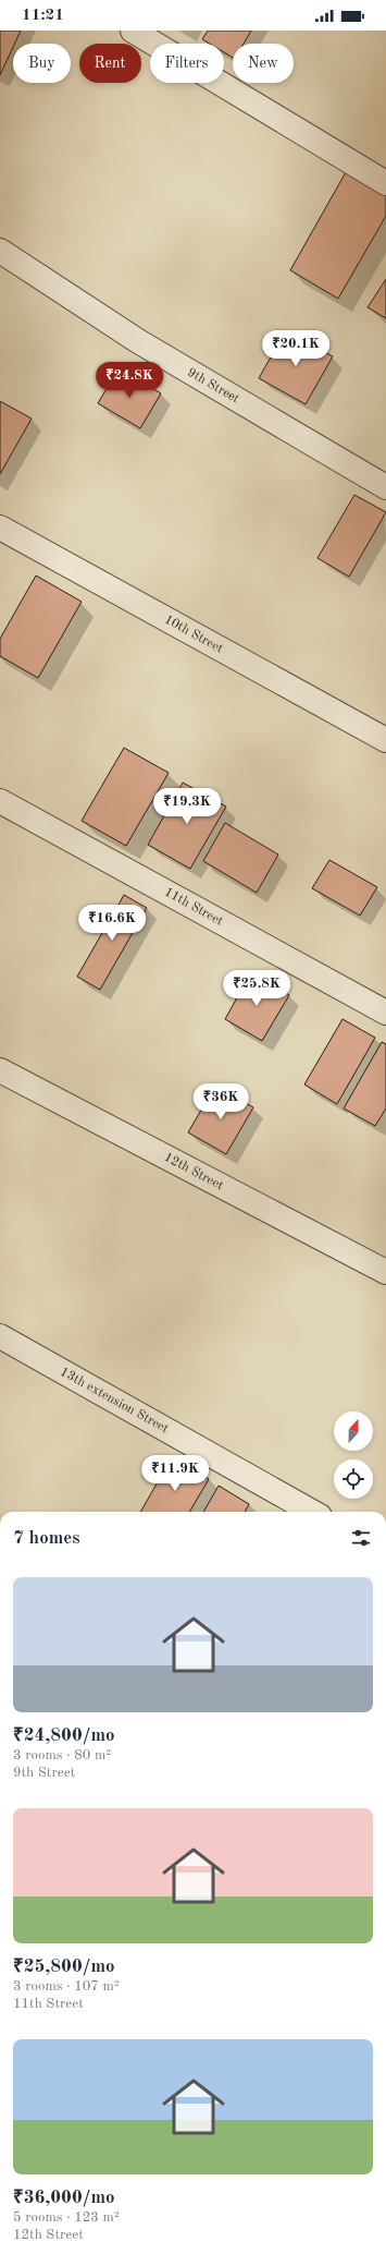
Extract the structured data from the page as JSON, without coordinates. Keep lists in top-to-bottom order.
{
  "streets": {
    "street": [
      "9th Street",
      "10th Street",
      "11th Street",
      "12th Street",
      "13th extension Street"
    ]
  },
  "north": "top",
  "page": {
    "status": "11:21",
    "chip": [
      "Buy",
      "Rent",
      "Filters",
      "New"
    ],
    "price": [
      "₹20.1K",
      "₹24.8K",
      "₹19.3K",
      "₹16.6K",
      "₹25.8K",
      "₹36K",
      "₹11.9K"
    ],
    "heading": "7 homes",
    "list": [
      {
        "name": "₹24,800/mo",
        "note": "3 rooms · 80 m² · 9th Street"
      },
      {
        "name": "₹25,800/mo",
        "note": "3 rooms · 107 m² · 11th Street"
      },
      {
        "name": "₹36,000/mo",
        "note": "5 rooms · 123 m² · 12th Street"
      }
    ]
  }
}
